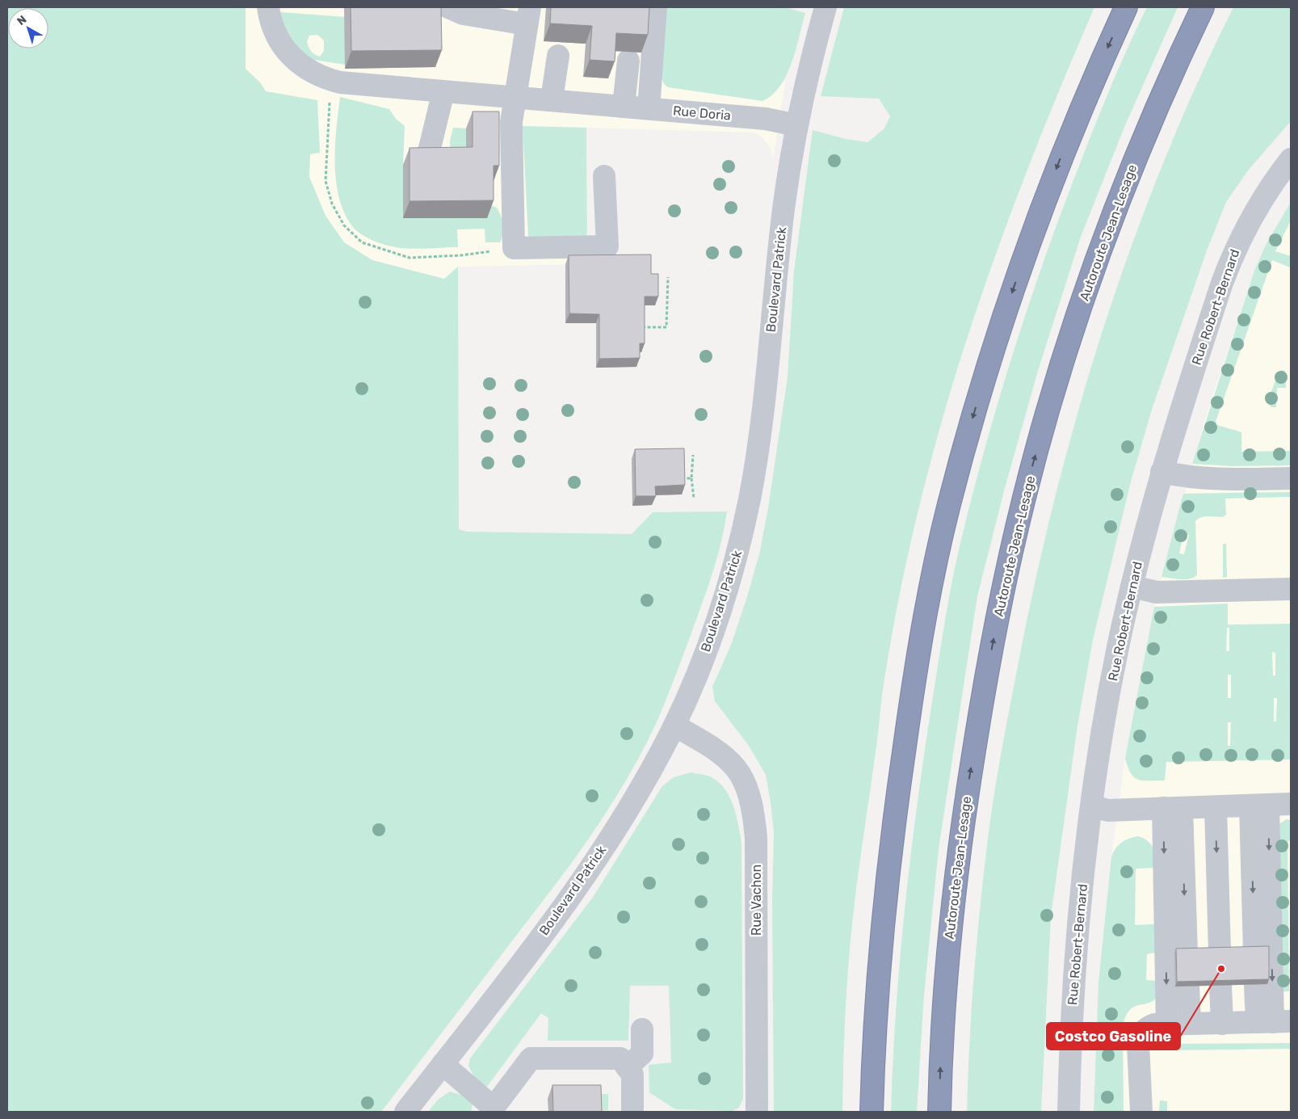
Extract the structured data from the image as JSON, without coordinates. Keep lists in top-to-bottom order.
{
  "streets": {
    "highway": ["Autoroute Jean-Lesage"],
    "street": [
      "Rue Doria",
      "Boulevard Patrick",
      "Rue Robert-Bernard",
      "Rue Vachon"
    ]
  },
  "crossings": [
    ["Rue Doria", "Boulevard Patrick"],
    ["Boulevard Patrick", "Rue Vachon"]
  ],
  "places": ["Costco Gasoline"],
  "north": "top left"
}
